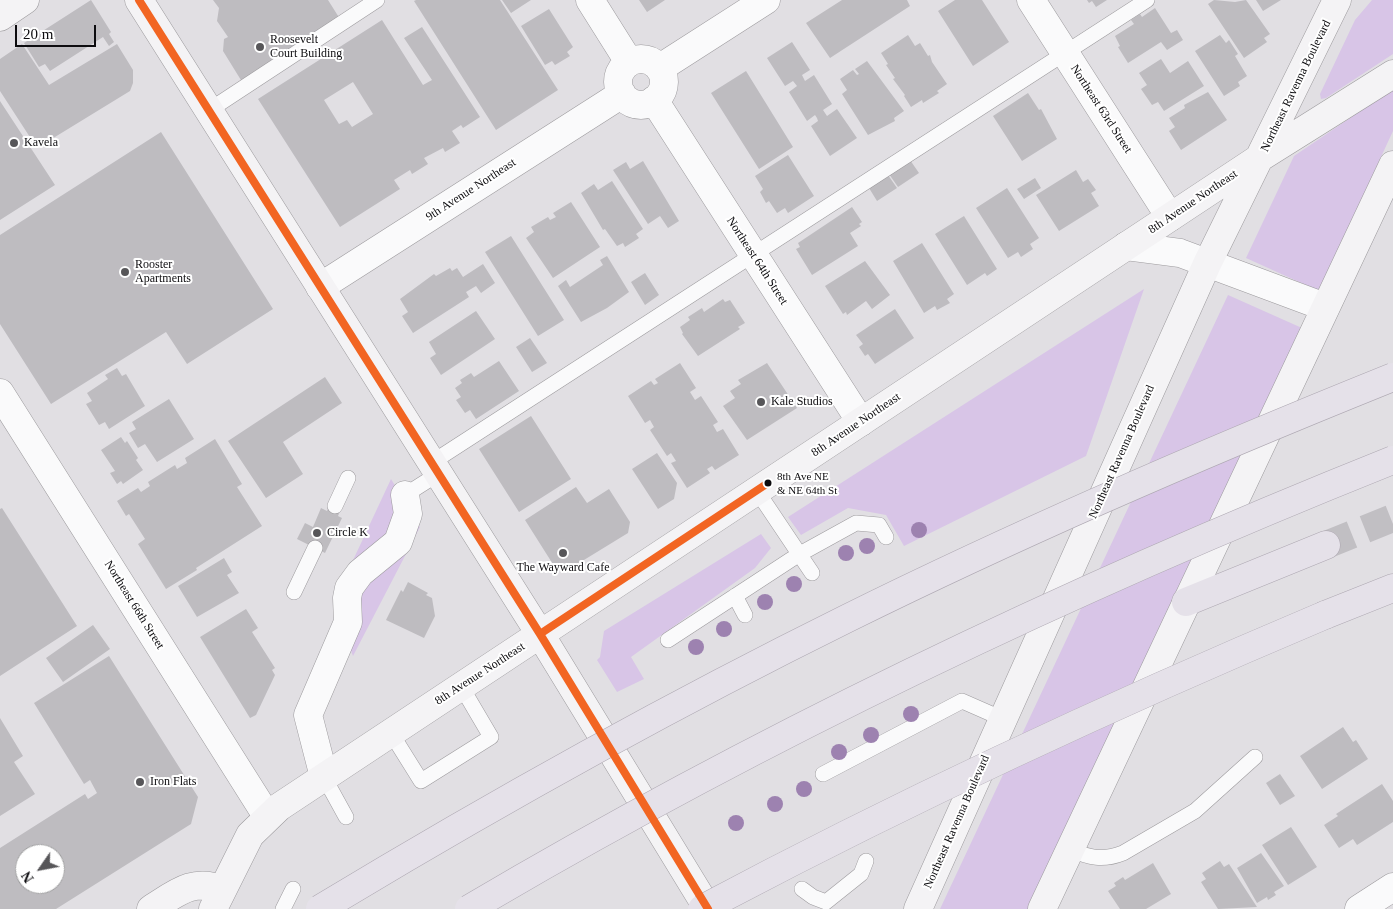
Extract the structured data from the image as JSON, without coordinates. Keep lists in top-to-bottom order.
{
  "streets": {
    "main road": ["Northeast Ravenna Boulevard", "8th Avenue Northeast"],
    "street": [
      "Northeast 63rd Street",
      "9th Avenue Northeast",
      "Northeast 64th Street",
      "Northeast 66th Street"
    ]
  },
  "crossings": [
    ["Northeast Ravenna Boulevard", "8th Avenue Northeast"],
    ["Northeast 63rd Street", "8th Avenue Northeast"],
    ["9th Avenue Northeast", "Northeast 64th Street"],
    ["8th Avenue Northeast", "Northeast 64th Street"],
    ["8th Avenue Northeast", "Northeast 66th Street"]
  ],
  "places": [
    "Roosevelt Court Building",
    "Kavela",
    "Rooster Apartments",
    "Kale Studios",
    "8th Ave NE & NE 64th St",
    "Circle K",
    "The Wayward Cafe",
    "Iron Flats"
  ],
  "scale_bar": "20 m",
  "north": "bottom left"
}
